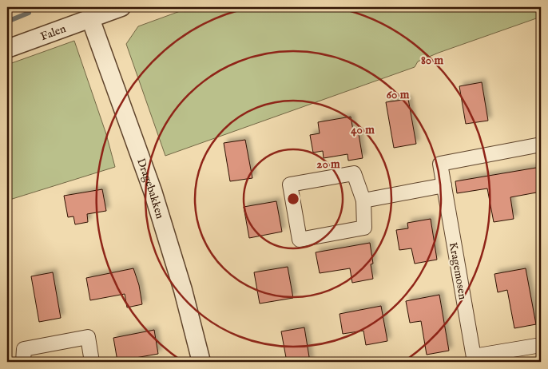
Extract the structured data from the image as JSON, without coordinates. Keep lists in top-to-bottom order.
{
  "streets": {
    "street": ["Falen", "Dragebakken", "Kragemosen"]
  },
  "crossings": [
    ["Falen", "Dragebakken"]
  ],
  "rings": [
    "80 m",
    "60 m",
    "40 m",
    "20 m"
  ]
}
